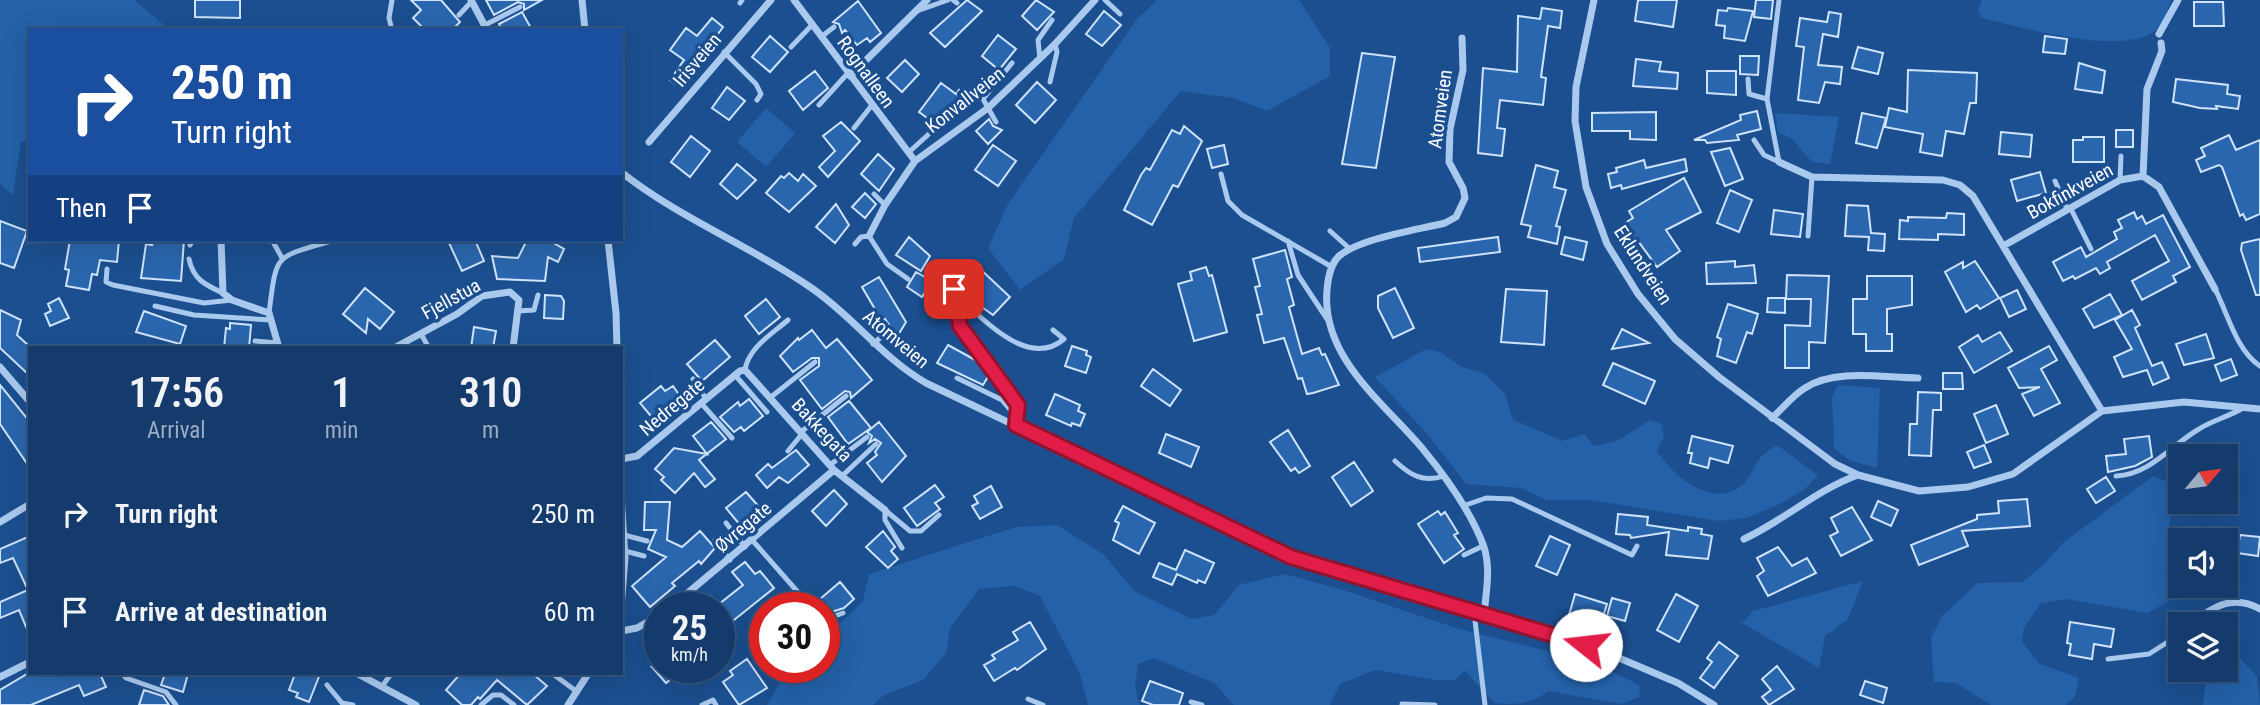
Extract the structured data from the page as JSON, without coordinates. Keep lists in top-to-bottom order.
{
  "streets": {
    "street": [
      "Irisveien",
      "Rognalleen",
      "Konvallveien",
      "Atomveien",
      "Bokfinkveien",
      "Eklundveien",
      "Fjellstua",
      "Nedregate",
      "Bakkegata",
      "Øvregate"
    ]
  },
  "crossings": [
    ["Rognalleen", "Konvallveien"],
    ["Nedregate", "Bakkegata"],
    ["Bakkegata", "Øvregate"]
  ],
  "north": "top right",
  "page": {
    "turn": ["250 m", "Turn right"],
    "then": "Then",
    "eta": [
      "17:56",
      "Arrival",
      "1",
      "min",
      "310",
      "m"
    ],
    "list": [
      {
        "name": "Turn right",
        "value": "250 m"
      },
      {
        "name": "Arrive at destination",
        "value": "60 m"
      }
    ],
    "speed": "25 km/h",
    "limit": "30"
  }
}
